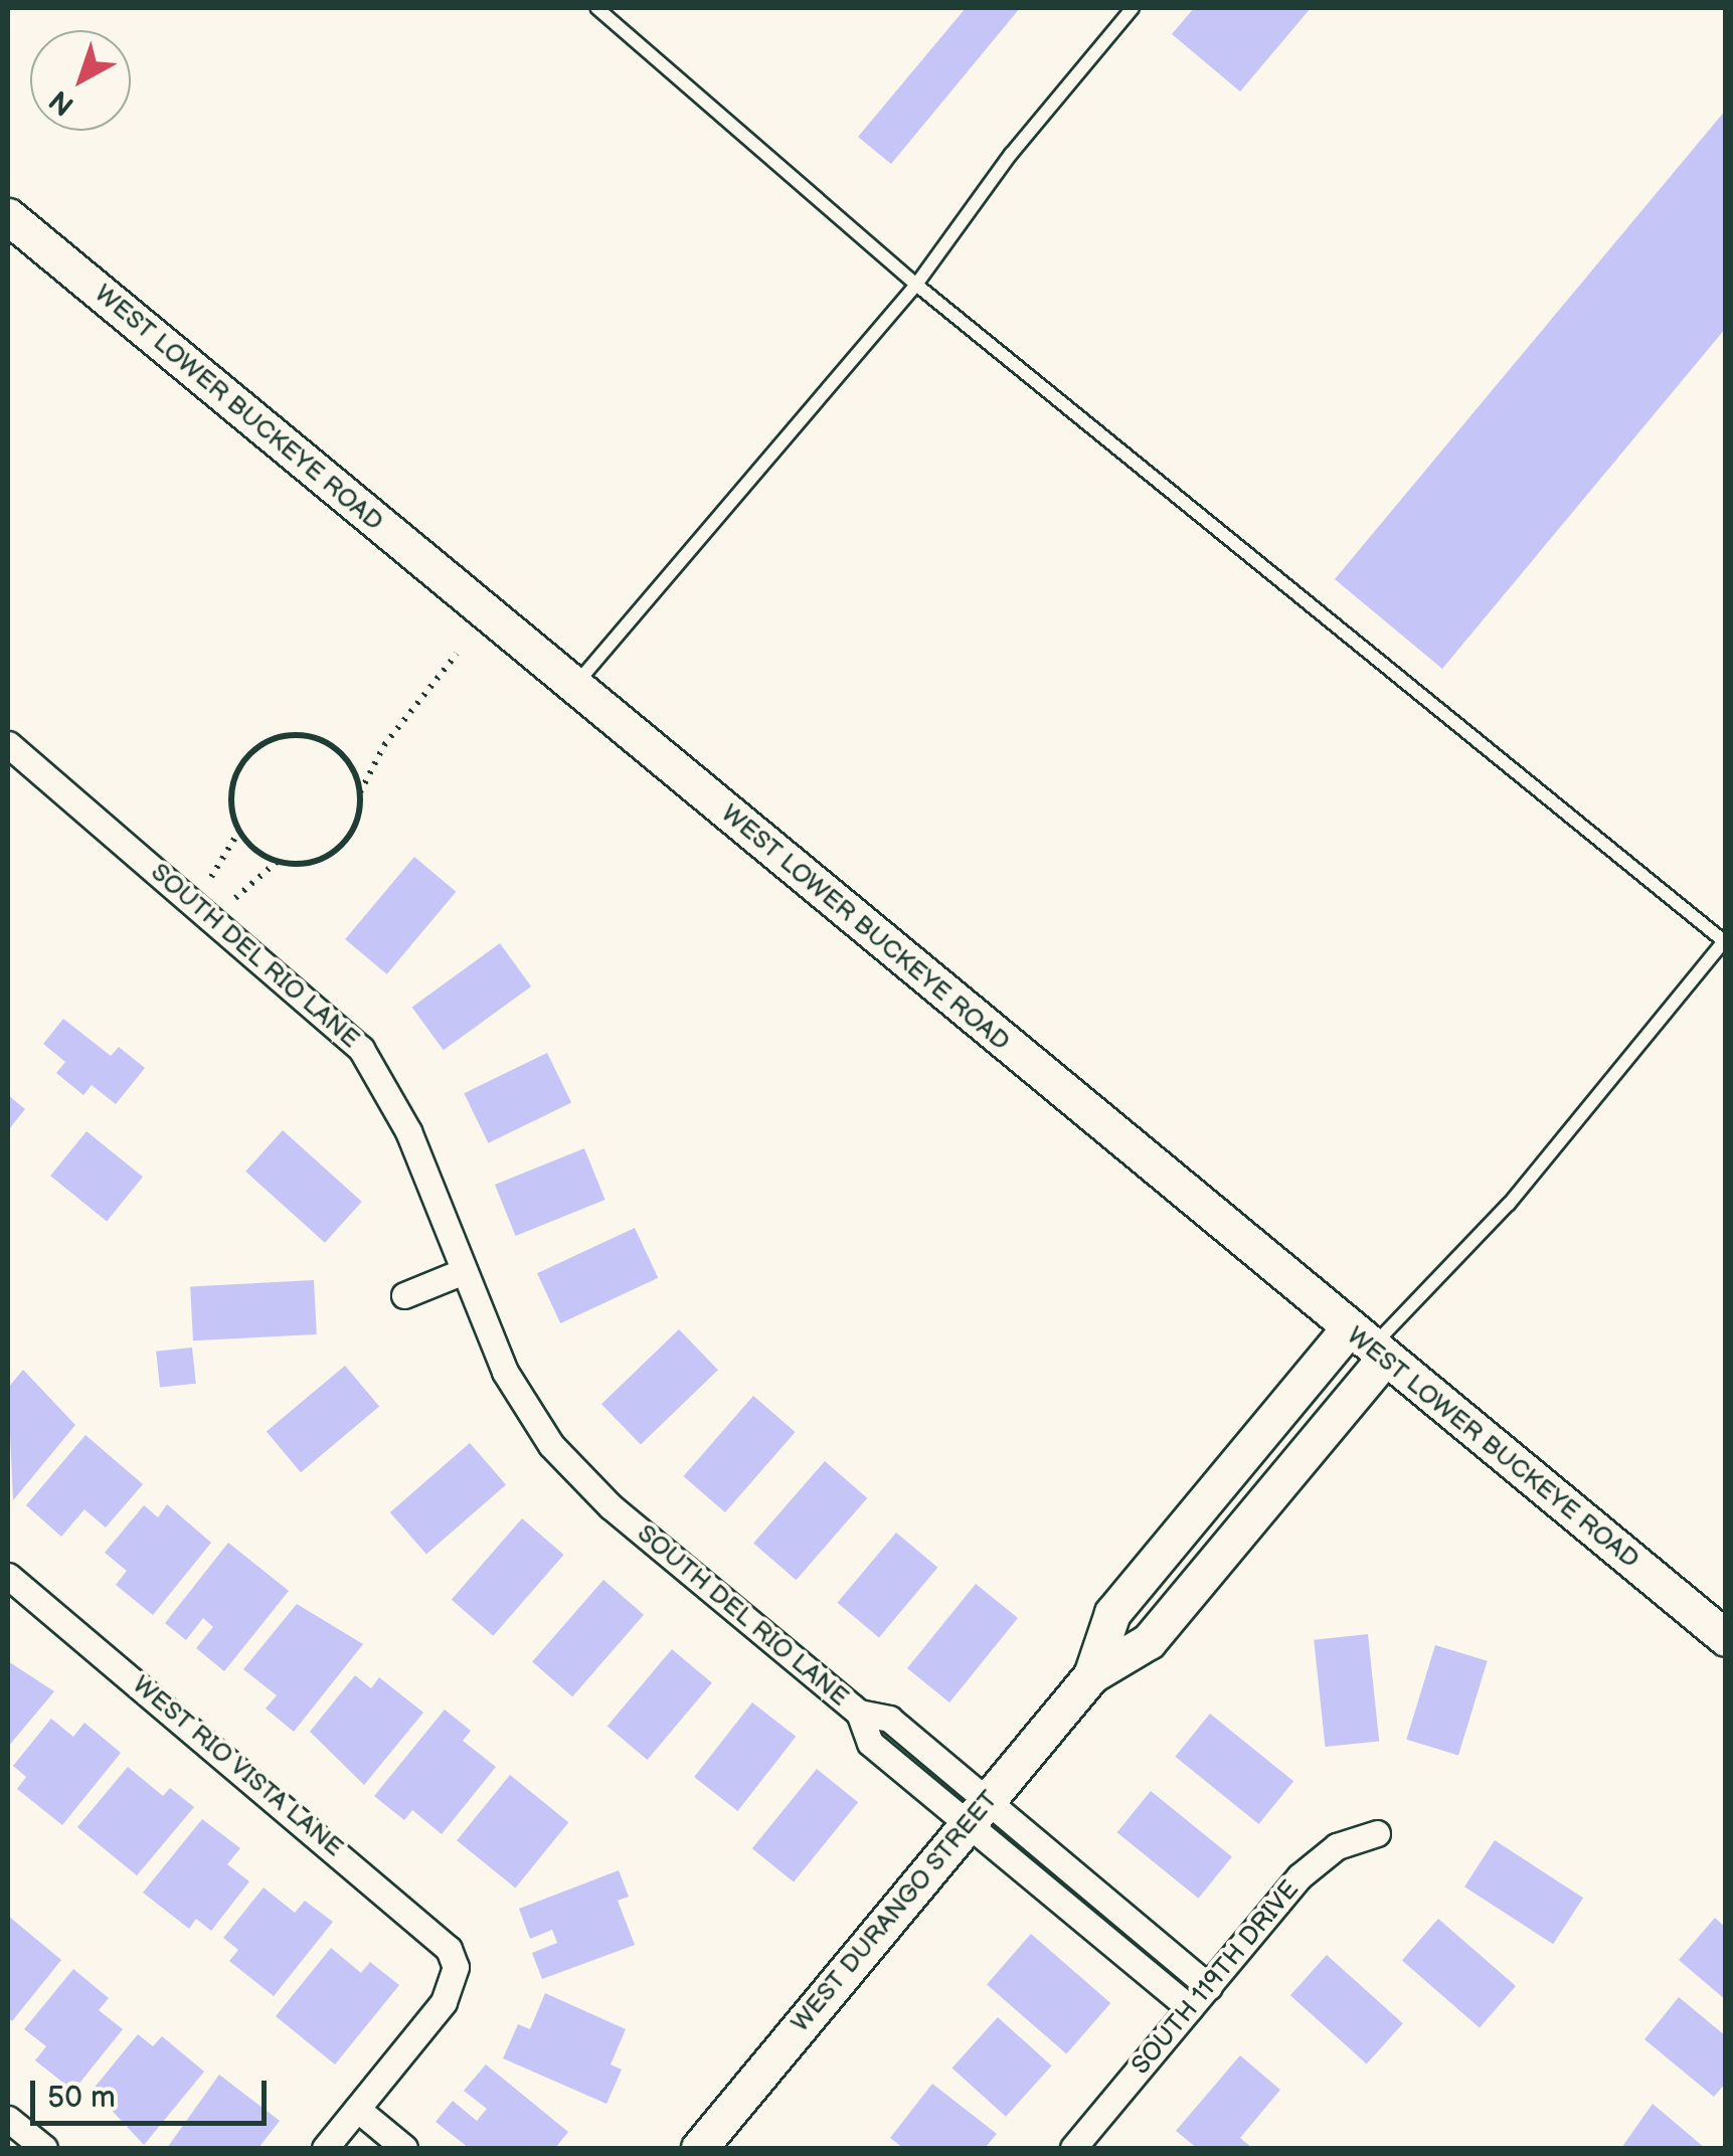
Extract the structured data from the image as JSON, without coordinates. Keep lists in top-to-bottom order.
{
  "streets": {
    "main road": ["WEST LOWER BUCKEYE ROAD", "WEST DURANGO STREET"],
    "street": ["SOUTH DEL RIO LANE", "WEST RIO VISTA LANE", "SOUTH 119TH DRIVE"]
  },
  "crossings": [
    ["WEST LOWER BUCKEYE ROAD", "WEST DURANGO STREET"],
    ["SOUTH DEL RIO LANE", "WEST DURANGO STREET"]
  ],
  "scale_bar": "50 m",
  "north": "bottom left"
}
